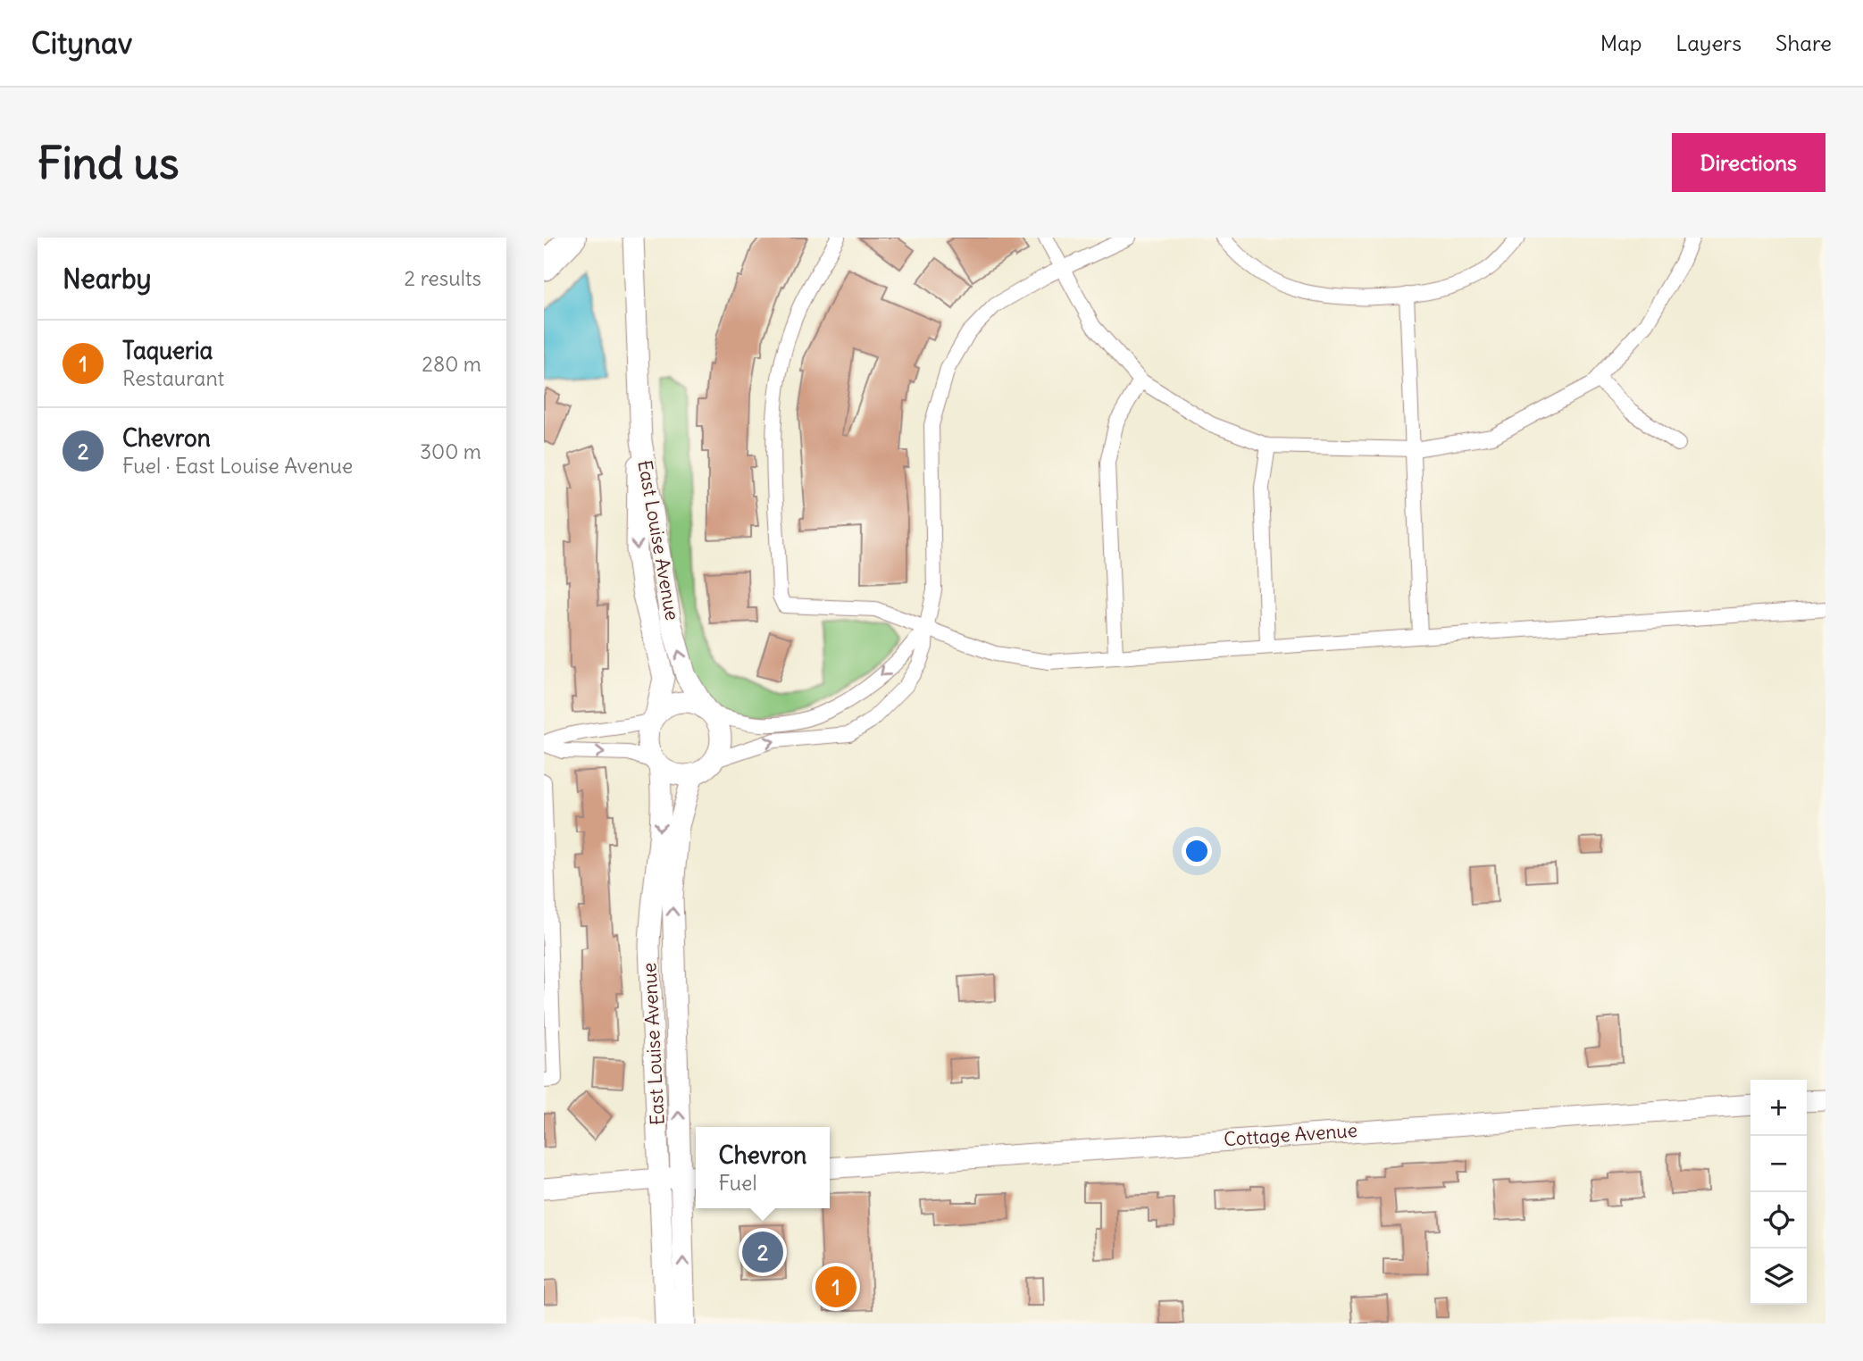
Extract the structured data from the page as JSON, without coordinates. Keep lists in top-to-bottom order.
{
  "streets": {
    "street": ["East Louise Avenue", "Cottage Avenue"]
  },
  "page": {
    "header": "Citynav",
    "nav": ["Map", "Layers", "Share"],
    "buttons": "Directions",
    "title": "Find us",
    "heading": ["Nearby", "2 results"],
    "list": [
      {
        "mark": "1",
        "name": "Taqueria",
        "note": "Restaurant",
        "value": "280 m"
      },
      {
        "mark": "2",
        "name": "Chevron",
        "note": "Fuel · East Louise Avenue",
        "value": "300 m"
      }
    ],
    "map_buttons": ["+", "−"],
    "popup": ["Chevron", "Fuel"],
    "pins": ["2", "1"]
  }
}
